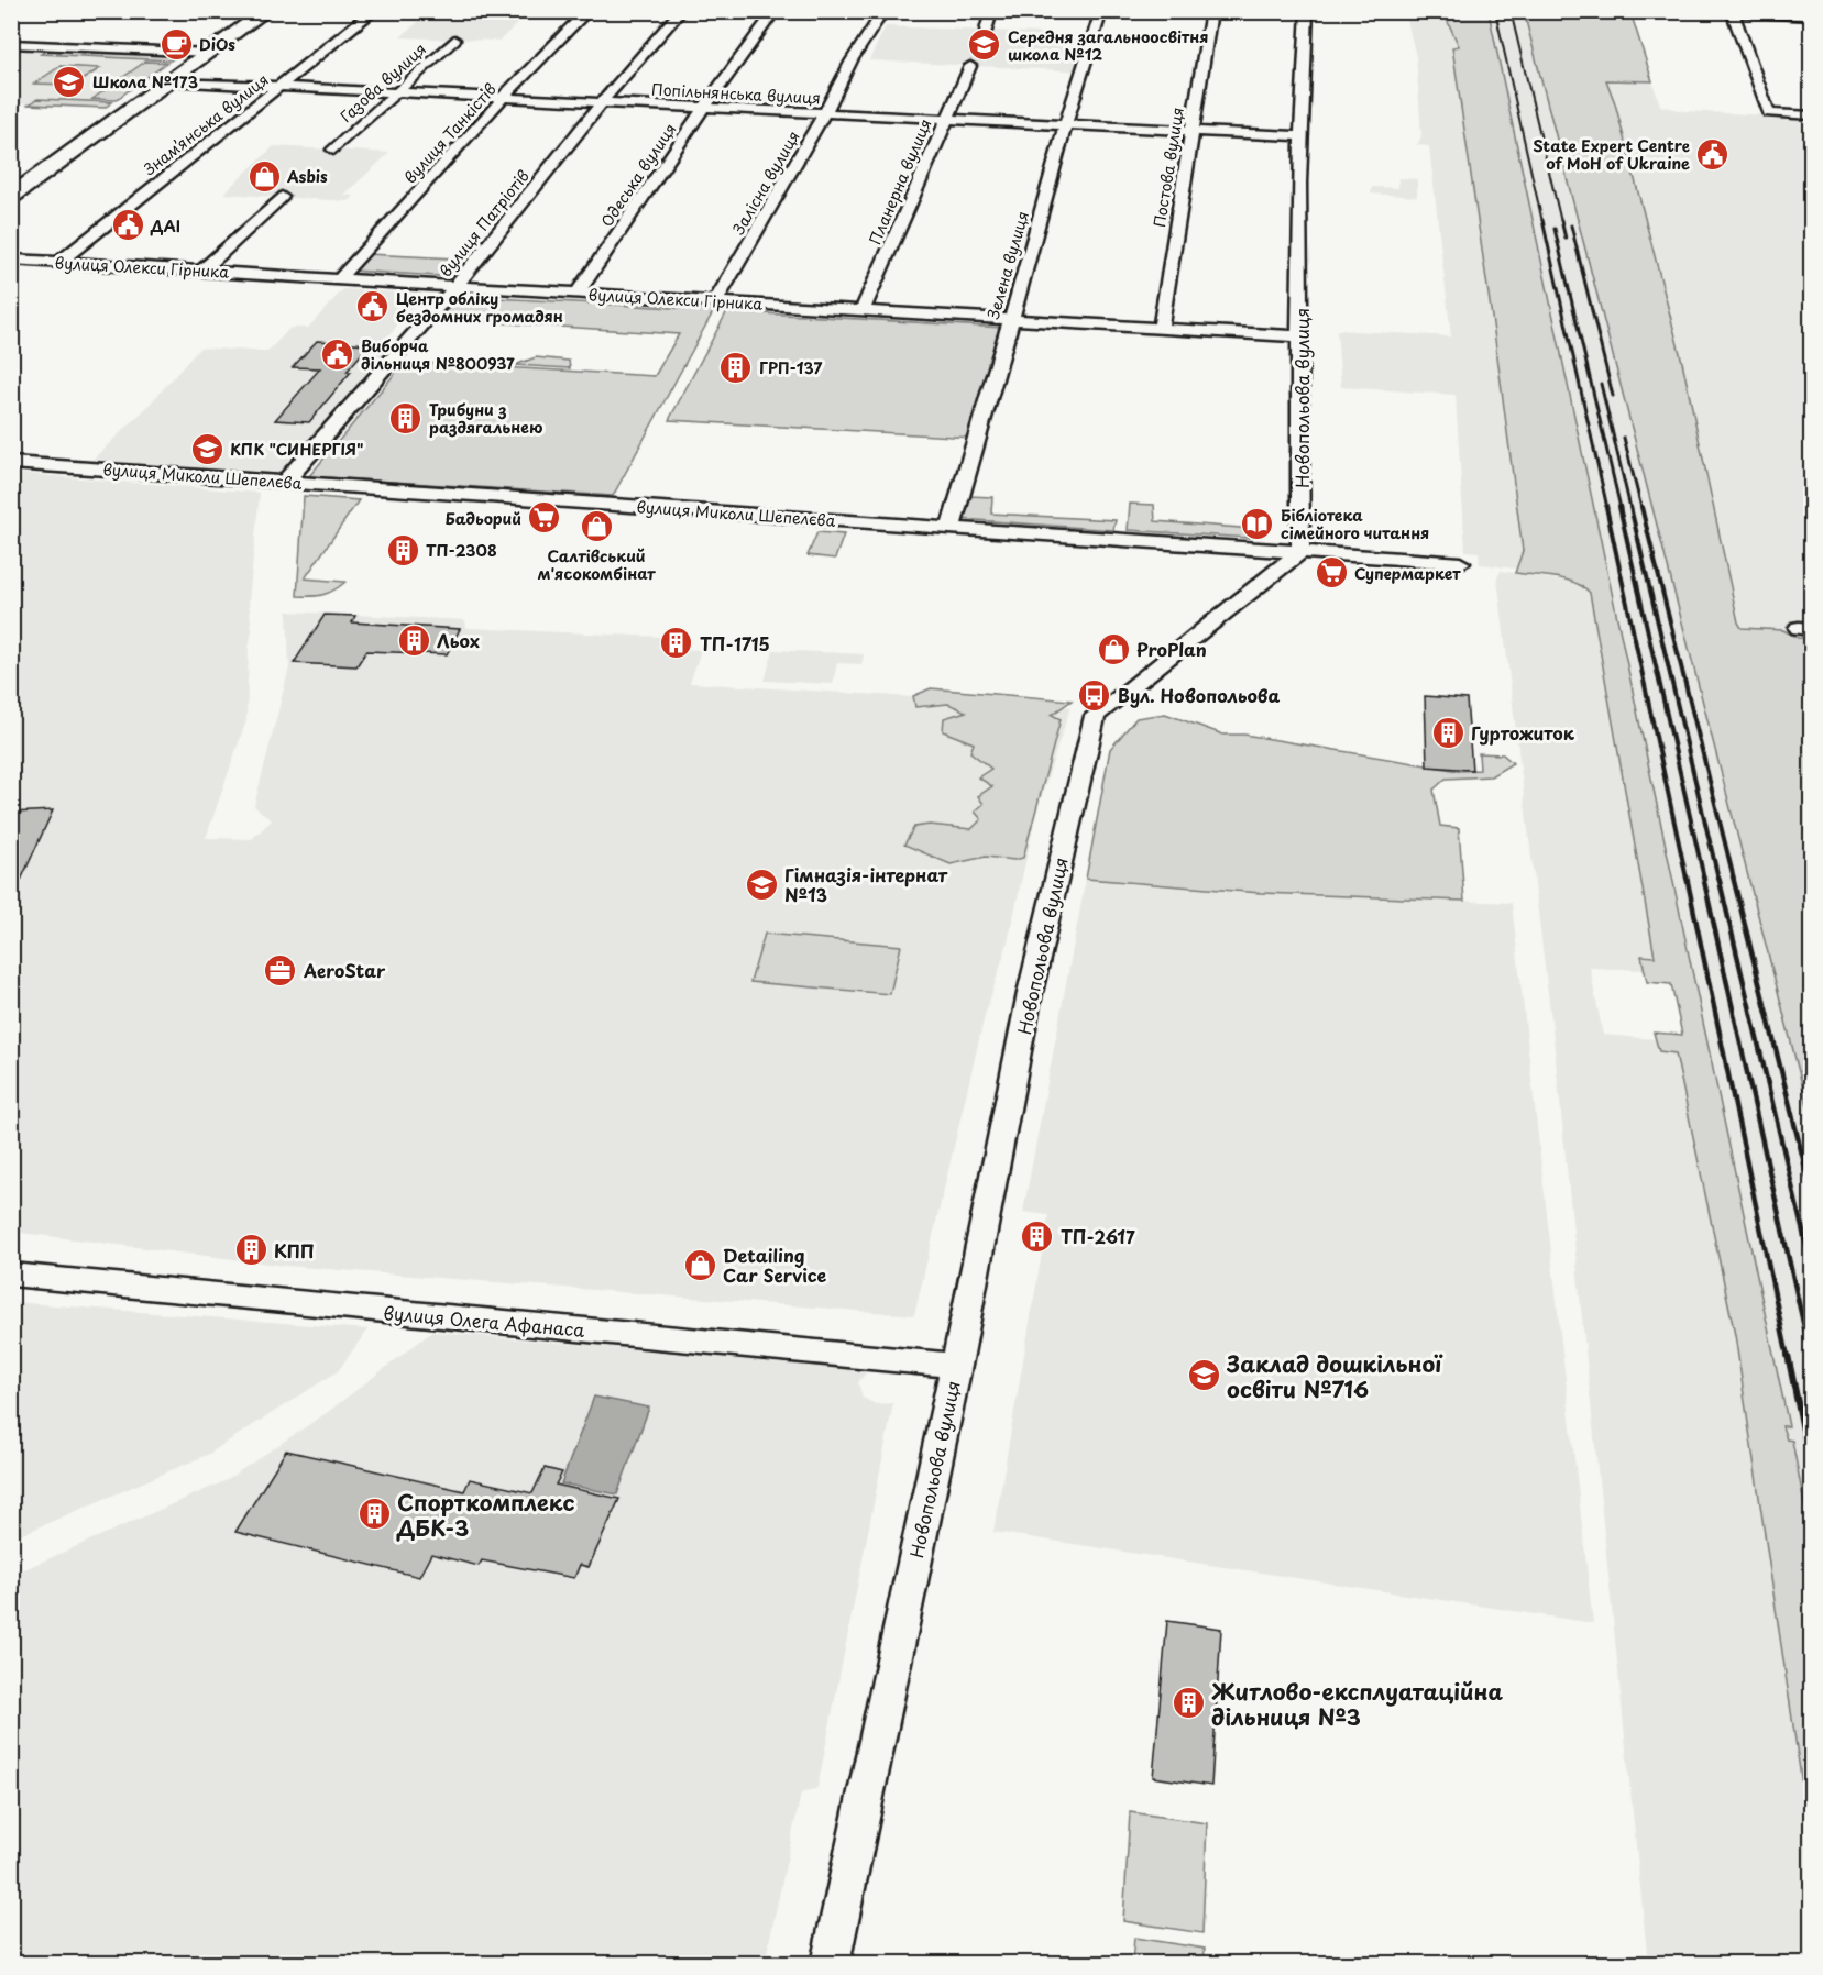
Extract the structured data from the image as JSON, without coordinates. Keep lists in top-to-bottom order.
{
  "streets": {
    "street": [
      "Газова вулиця",
      "Попільнянська вулиця",
      "Знамʼянська вулиця",
      "вулиця Танкістів",
      "Постова вулиця",
      "Одеська вулиця",
      "Планерна вулиця",
      "Залісна вулиця",
      "вулиця Патріотів",
      "Зелена вулиця",
      "вулиця Олекси Гірника",
      "Новопольова вулиця",
      "вулиця Миколи Шепелєва",
      "вулиця Олега Афанаса"
    ]
  },
  "crossings": [
    ["Газова вулиця", "Попільнянська вулиця"],
    ["Попільнянська вулиця", "Знамʼянська вулиця"],
    ["Попільнянська вулиця", "вулиця Танкістів"],
    ["Попільнянська вулиця", "Постова вулиця"],
    ["Попільнянська вулиця", "Одеська вулиця"],
    ["Попільнянська вулиця", "Планерна вулиця"],
    ["Попільнянська вулиця", "Залісна вулиця"],
    ["Попільнянська вулиця", "вулиця Патріотів"],
    ["Попільнянська вулиця", "Зелена вулиця"],
    ["Попільнянська вулиця", "Новопольова вулиця"],
    ["Знамʼянська вулиця", "вулиця Олекси Гірника"],
    ["вулиця Танкістів", "вулиця Олекси Гірника"],
    ["Постова вулиця", "вулиця Олекси Гірника"],
    ["Одеська вулиця", "вулиця Олекси Гірника"],
    ["Планерна вулиця", "вулиця Олекси Гірника"],
    ["Залісна вулиця", "вулиця Олекси Гірника"],
    ["вулиця Патріотів", "вулиця Олекси Гірника"],
    ["вулиця Патріотів", "вулиця Миколи Шепелєва"],
    ["Зелена вулиця", "вулиця Олекси Гірника"],
    ["Зелена вулиця", "вулиця Миколи Шепелєва"],
    ["вулиця Олекси Гірника", "Новопольова вулиця"],
    ["Новопольова вулиця", "вулиця Миколи Шепелєва"],
    ["Новопольова вулиця", "вулиця Олега Афанаса"]
  ],
  "places": {
    "cafe": ["DiOs"],
    "school or university": [
      "Середня загальноосвітня школа №12",
      "Школа №173",
      "КПК \"СИНЕРГІЯ\"",
      "Гімназія-інтернат №13",
      "Заклад дошкільної освіти №716"
    ],
    "public building": [
      "State Expert Centre of MoH of Ukraine",
      "ДАІ",
      "Центр обліку бездомних громадян",
      "Виборча дільниця №800937"
    ],
    "shop": [
      "Asbis",
      "Салтівський м'ясокомбінат",
      "ProPlan",
      "Detailing Car Service"
    ],
    "building": [
      "ГРП-137",
      "Трибуни з раздягальнею",
      "ТП-2308",
      "Льох",
      "ТП-1715",
      "Гуртожиток",
      "ТП-2617",
      "КПП",
      "Спорткомплекс ДБК-3",
      "Житлово-експлуатаційна дільниця №3"
    ],
    "supermarket": ["Бадьорий", "Супермаркет"],
    "library": ["Бібліотека сімейного читання"],
    "bus stop": ["Вул. Новопольова"],
    "office": ["AeroStar"]
  }
}
